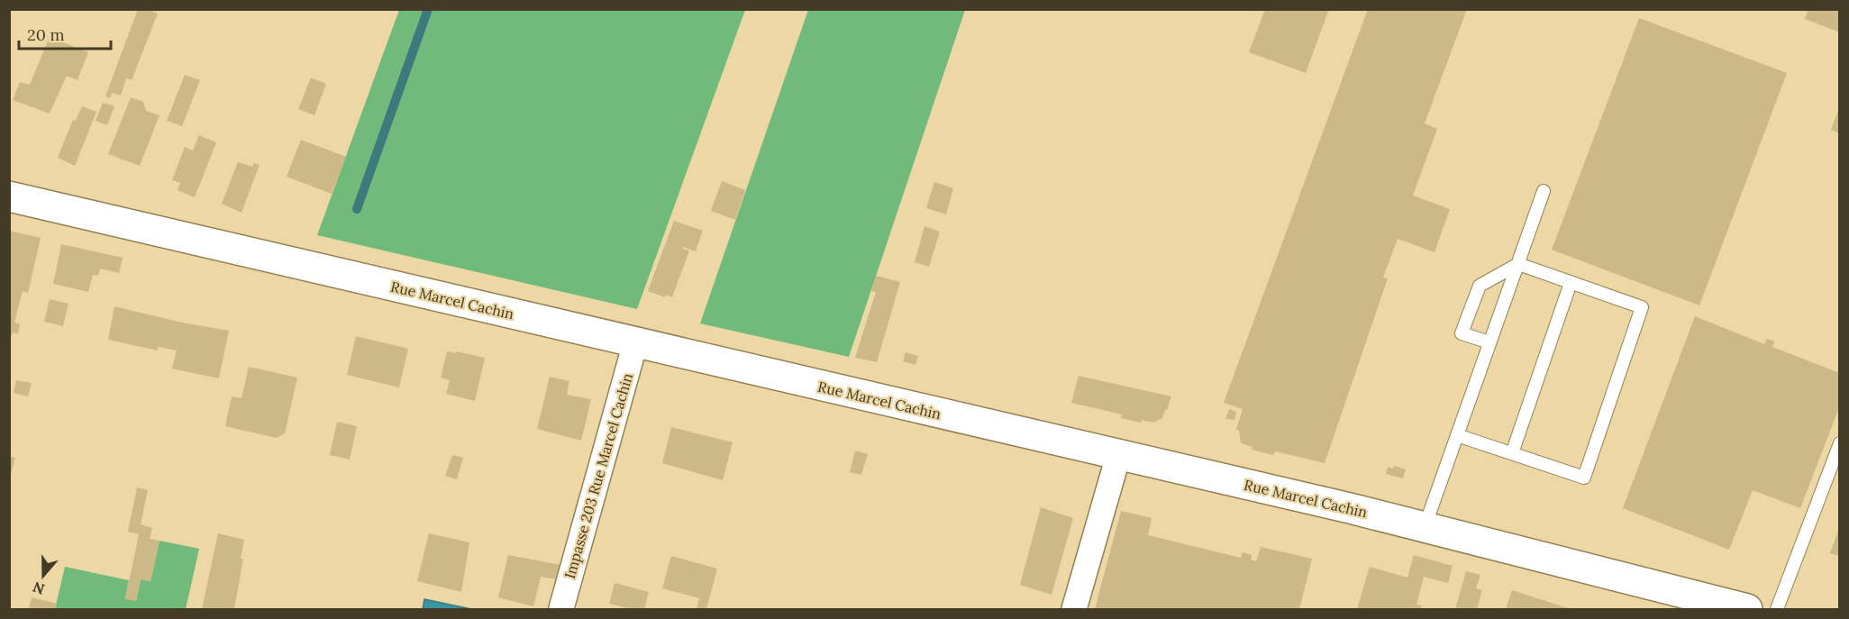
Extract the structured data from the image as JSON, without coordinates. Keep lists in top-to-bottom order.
{
  "streets": {
    "street": ["Rue Marcel Cachin", "Impasse 203 Rue Marcel Cachin"]
  },
  "crossings": [
    ["Rue Marcel Cachin", "Impasse 203 Rue Marcel Cachin"]
  ],
  "scale_bar": "20 m",
  "north": "bottom"
}
